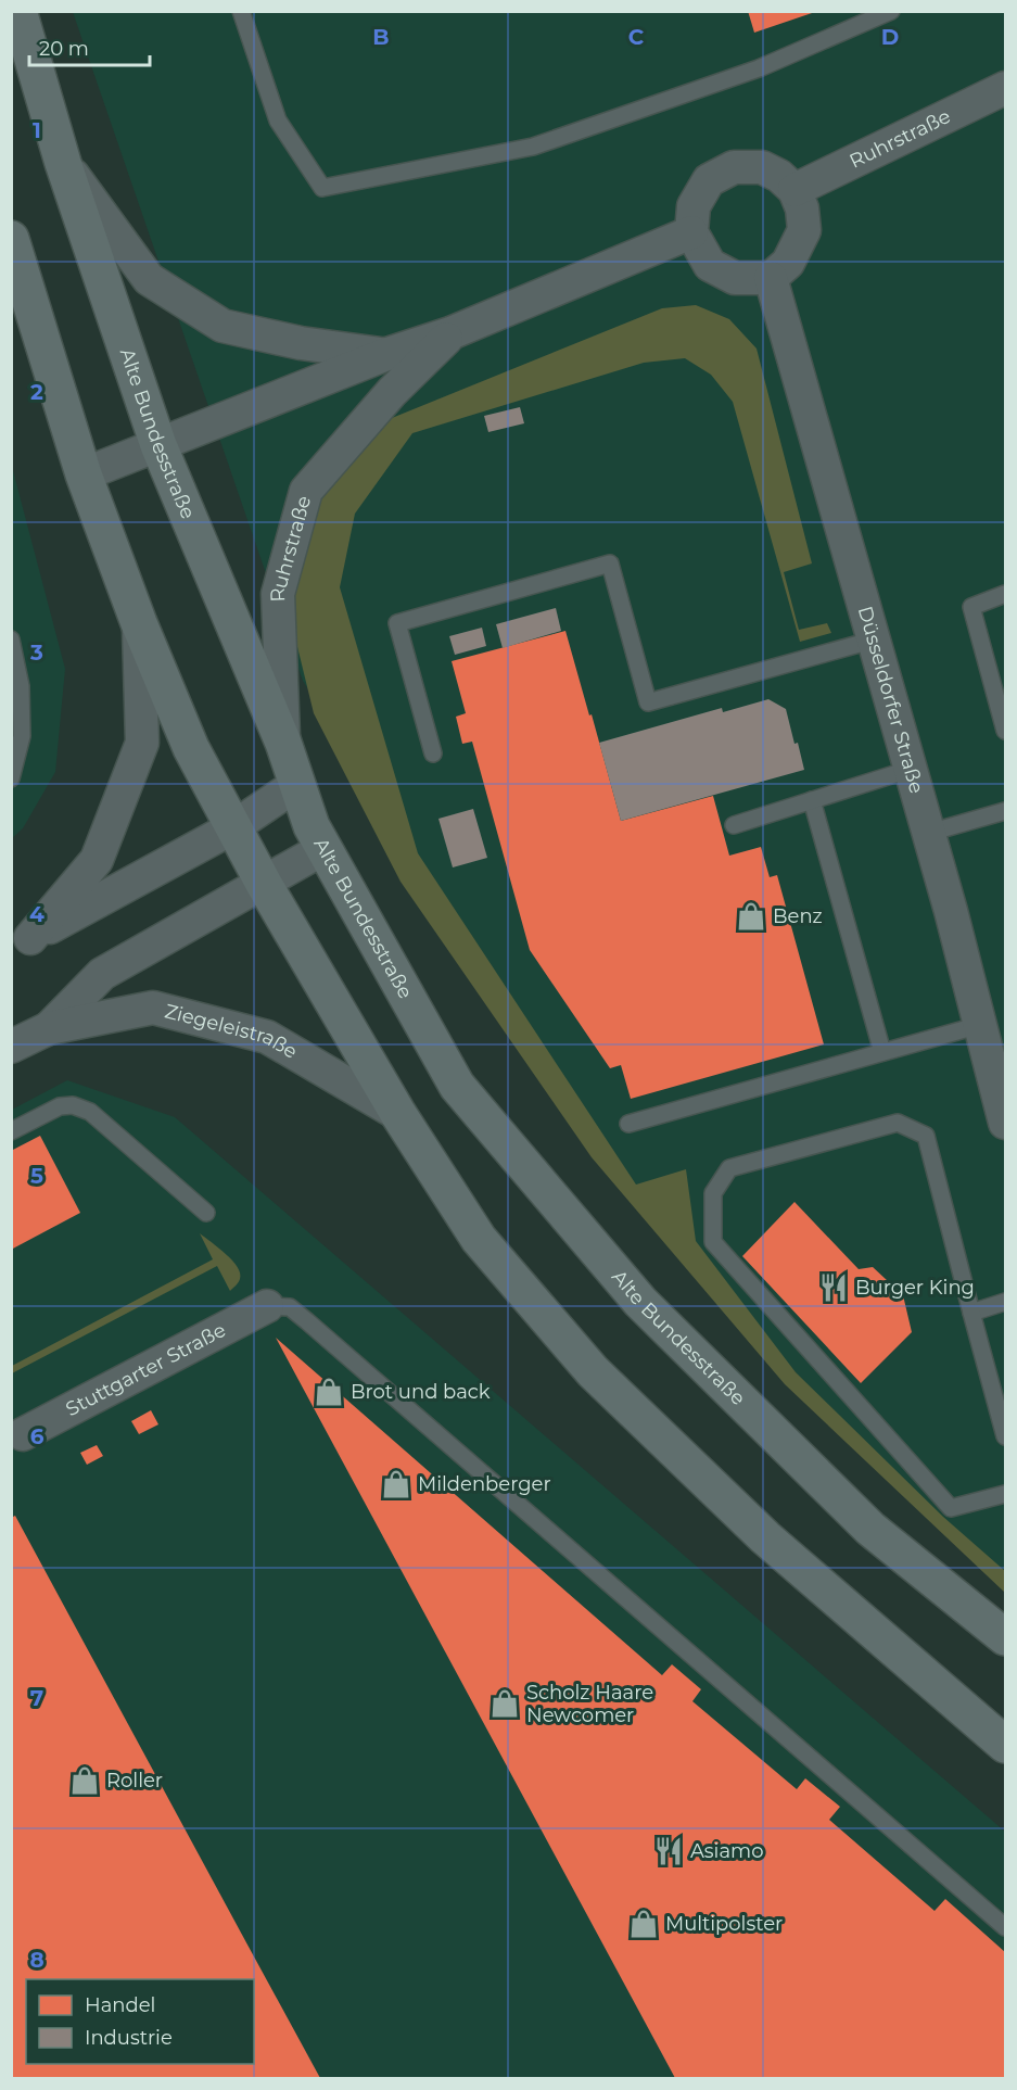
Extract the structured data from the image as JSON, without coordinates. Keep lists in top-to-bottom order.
{
  "streets": {
    "main road": ["Alte Bundesstraße"],
    "street": [
      "Ruhrstraße",
      "Düsseldorfer Straße",
      "Ziegeleistraße",
      "Stuttgarter Straße"
    ]
  },
  "crossings": [
    ["Ruhrstraße", "Alte Bundesstraße"],
    ["Ruhrstraße", "Düsseldorfer Straße"],
    ["Alte Bundesstraße", "Ziegeleistraße"]
  ],
  "places": {
    "shop": [
      "Benz",
      "Brot und back",
      "Mildenberger",
      "Scholz Haare Newcomer",
      "Roller",
      "Multipolster"
    ],
    "restaurant": ["Burger King", "Asiamo"]
  },
  "legend": ["Handel", "Industrie"],
  "scale_bar": "20 m",
  "grid": {
    "columns": ["B", "C", "D"],
    "rows": [
      "1",
      "2",
      "3",
      "4",
      "5",
      "6",
      "7",
      "8"
    ]
  }
}
